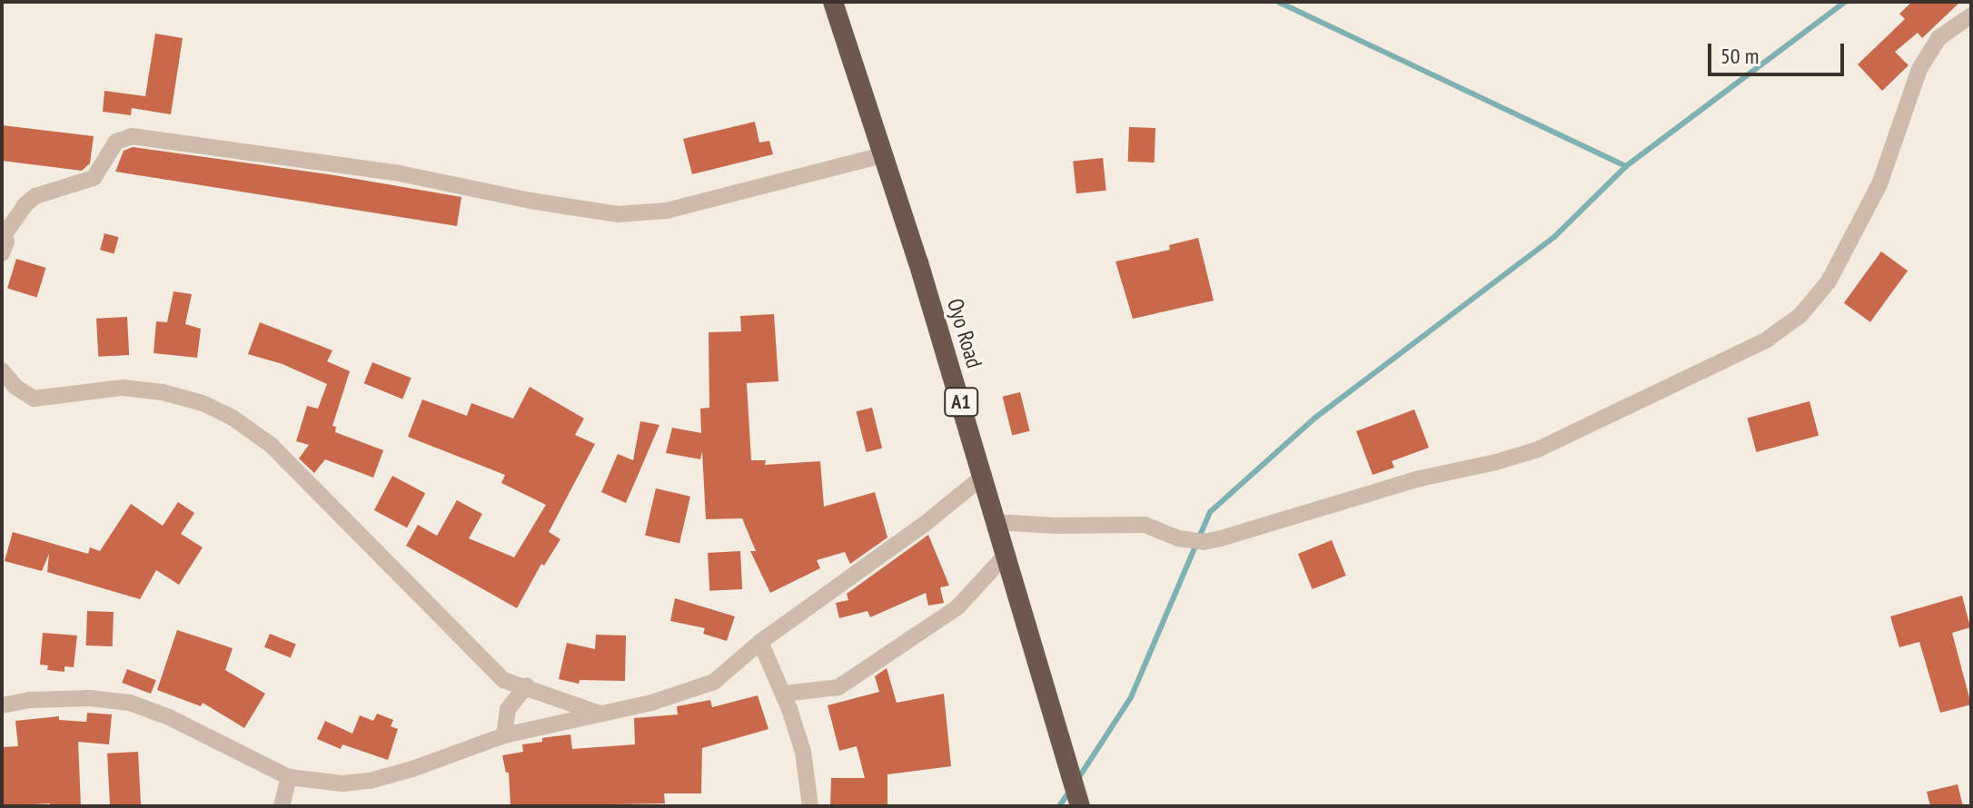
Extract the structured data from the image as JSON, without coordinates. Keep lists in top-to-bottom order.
{
  "streets": {
    "highway": ["Oyo Road", "A1"]
  },
  "scale_bar": "50 m"
}
